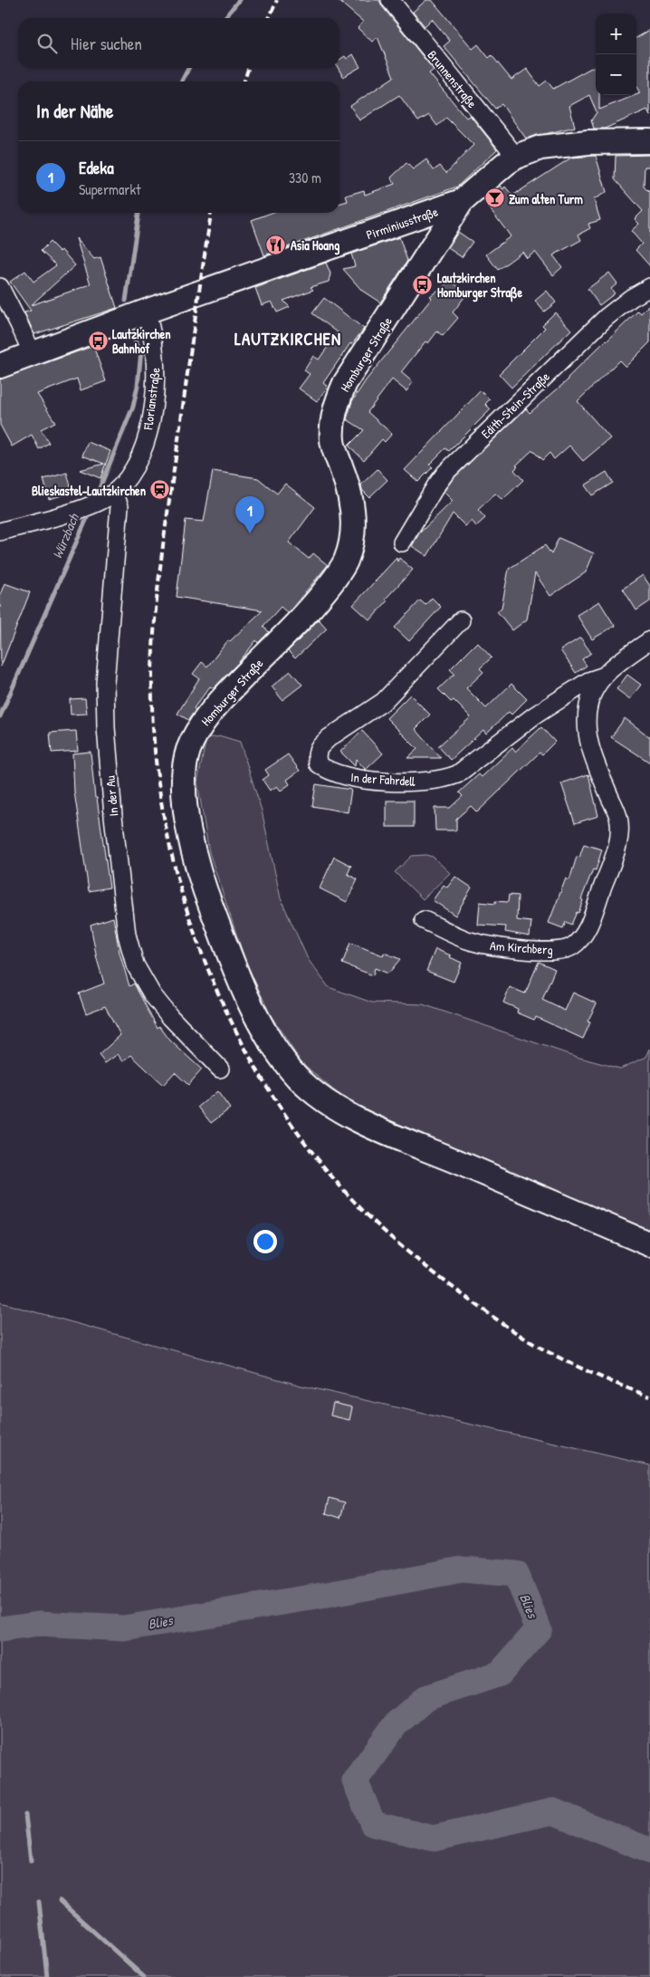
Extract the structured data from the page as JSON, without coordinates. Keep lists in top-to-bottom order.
{
  "streets": {
    "main road": ["Pirminiusstraße", "Homburger Straße"],
    "street": [
      "Brunnenstraße",
      "Florianstraße",
      "Edith-Stein-Straße",
      "In der Fahrdell",
      "In der Au",
      "Am Kirchberg"
    ]
  },
  "crossings": [
    ["Brunnenstraße", "Pirminiusstraße"],
    ["Pirminiusstraße", "Homburger Straße"],
    ["Pirminiusstraße", "Florianstraße"],
    ["Florianstraße", "In der Au"],
    ["In der Fahrdell", "Am Kirchberg"]
  ],
  "districts": ["LAUTZKIRCHEN"],
  "water": ["Würzbach", "Blies"],
  "places": {
    "bar": ["Zum alten Turm"],
    "restaurant": ["Asia Hoang"],
    "bus stop": ["Lautzkirchen Homburger Straße", "Lautzkirchen Bahnhof"],
    "station": ["Blieskastel-Lautzkirchen"]
  },
  "page": {
    "map_buttons": ["+", "−"],
    "search": "Hier suchen",
    "heading": "In der Nähe",
    "list": [
      {
        "mark": "1",
        "name": "Edeka",
        "note": "Supermarkt",
        "value": "330 m"
      }
    ],
    "pins": "1"
  }
}
